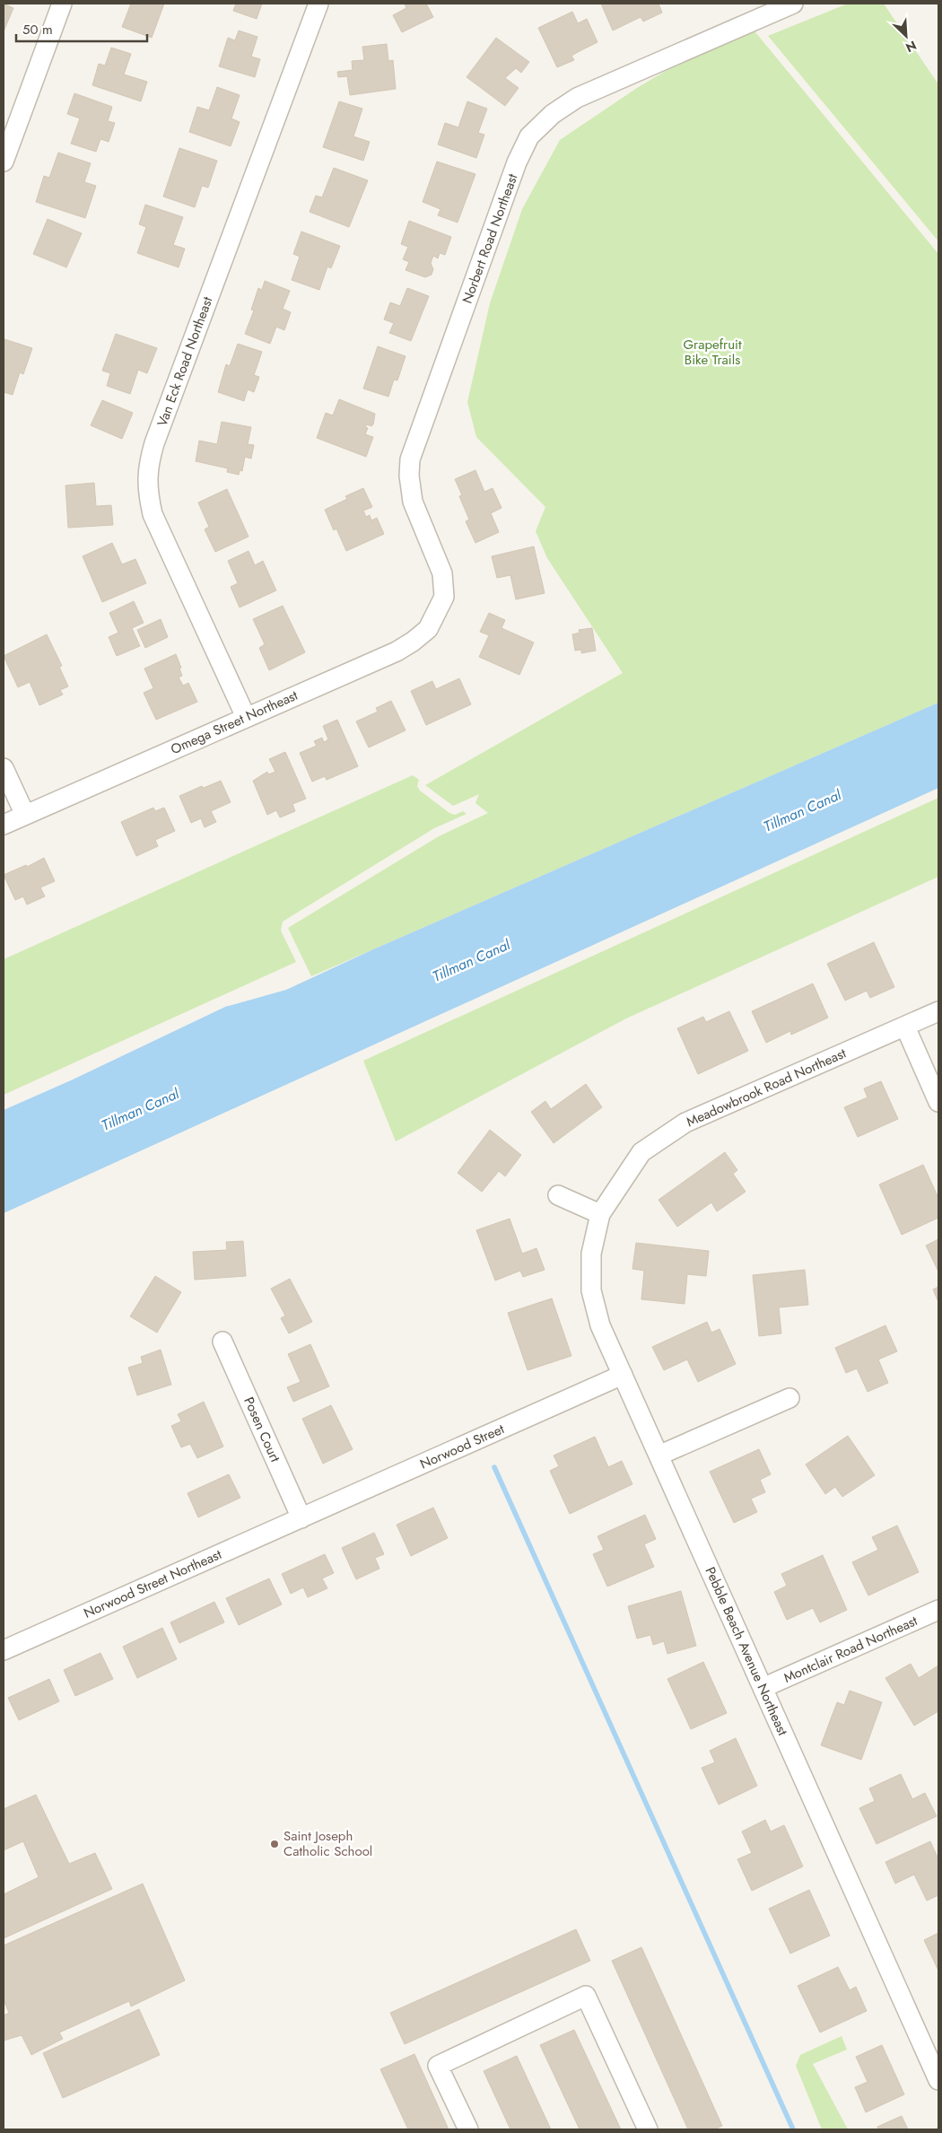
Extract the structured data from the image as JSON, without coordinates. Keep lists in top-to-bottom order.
{
  "streets": {
    "street": [
      "Norbert Road Northeast",
      "Van Eck Road Northeast",
      "Omega Street Northeast",
      "Meadowbrook Road Northeast",
      "Posen Court",
      "Norwood Street",
      "Norwood Street Northeast",
      "Montclair Road Northeast",
      "Pebble Beach Avenue Northeast"
    ]
  },
  "crossings": [
    ["Norbert Road Northeast", "Omega Street Northeast"],
    ["Van Eck Road Northeast", "Omega Street Northeast"],
    ["Meadowbrook Road Northeast", "Pebble Beach Avenue Northeast"],
    ["Posen Court", "Norwood Street"],
    ["Posen Court", "Norwood Street Northeast"],
    ["Norwood Street", "Norwood Street Northeast"],
    ["Norwood Street", "Pebble Beach Avenue Northeast"],
    ["Montclair Road Northeast", "Pebble Beach Avenue Northeast"]
  ],
  "water": ["Tillman Canal"],
  "parks": ["Grapefruit Bike Trails"],
  "places": ["Saint Joseph Catholic School"],
  "scale_bar": "50 m",
  "north": "bottom right"
}
